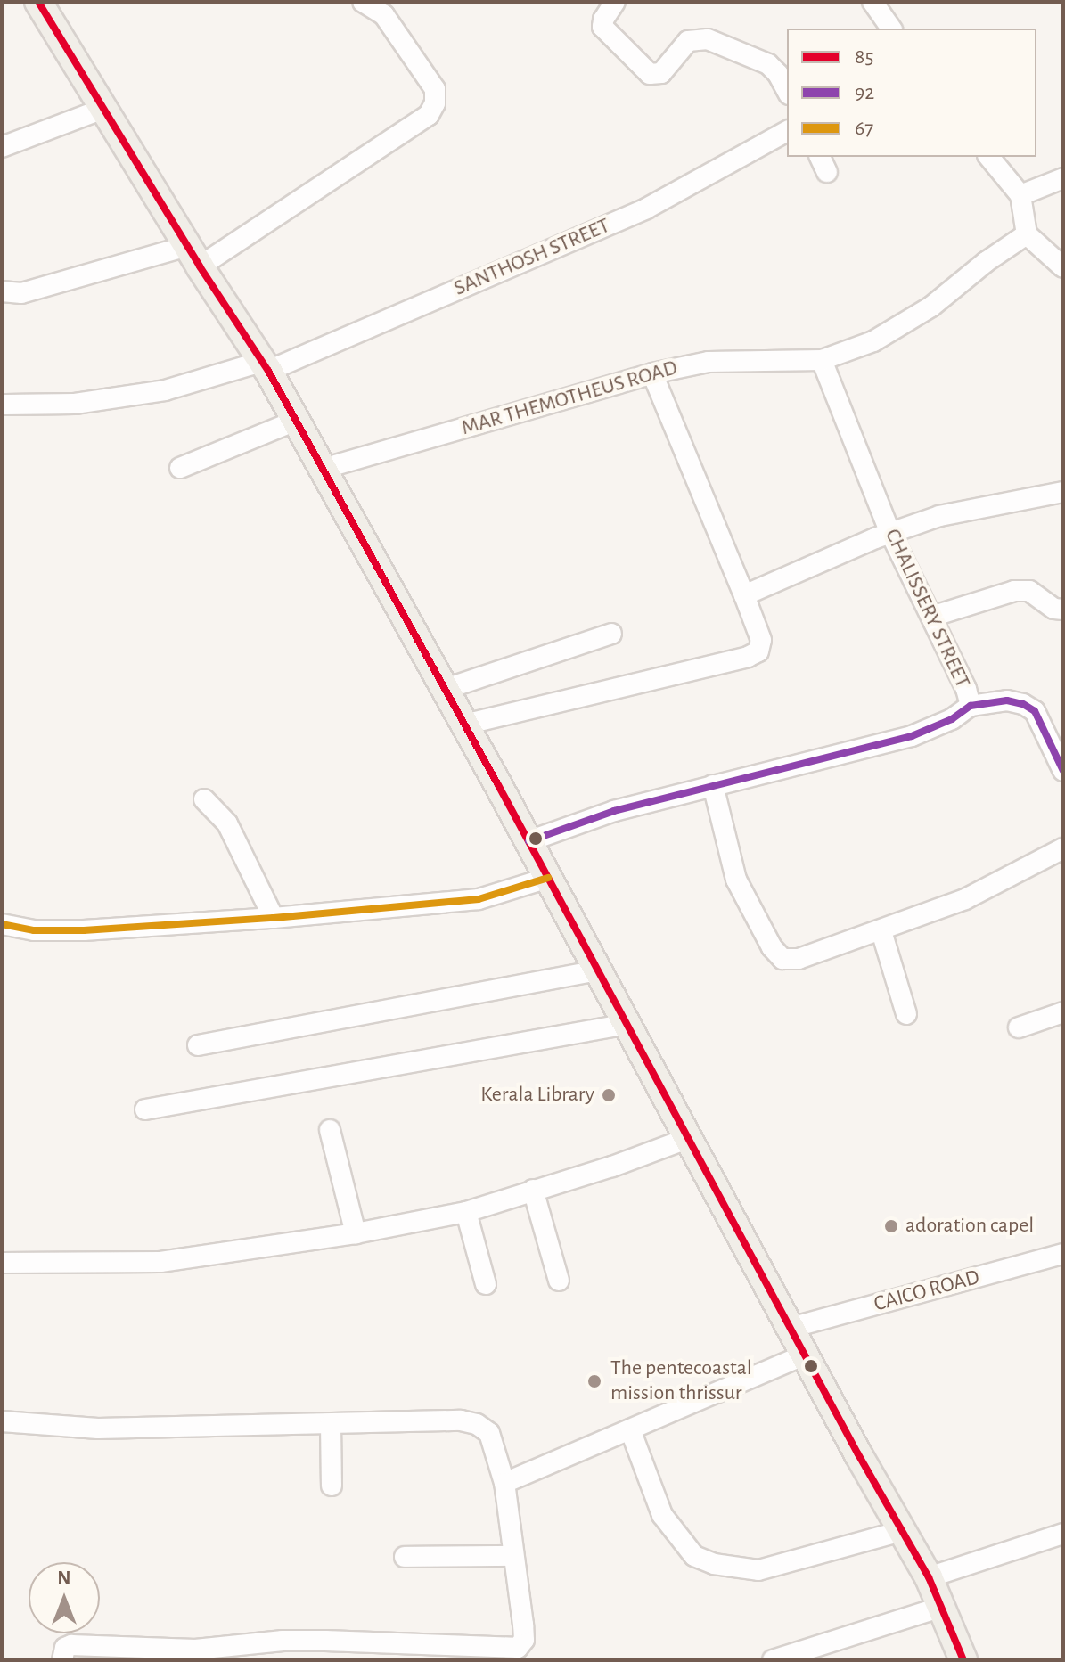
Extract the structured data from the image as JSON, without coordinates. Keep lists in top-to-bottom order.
{
  "streets": {
    "street": [
      "SANTHOSH STREET",
      "MAR THEMOTHEUS ROAD",
      "CHALISSERY STREET",
      "CAICO ROAD"
    ]
  },
  "crossings": [
    ["MAR THEMOTHEUS ROAD", "CHALISSERY STREET"]
  ],
  "places": ["Kerala Library", "adoration capel", "The pentecoastal mission thrissur"],
  "lines": ["transit line 85", "transit line 92", "transit line 67"],
  "legend": ["85", "92", "67"],
  "north": "top"
}
